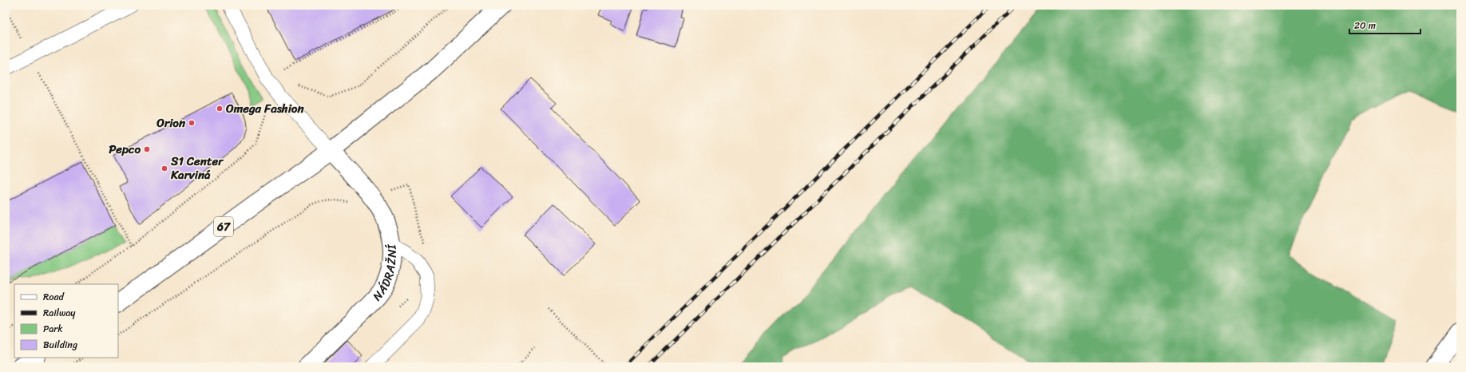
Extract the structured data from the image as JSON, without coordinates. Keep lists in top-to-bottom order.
{
  "streets": {
    "main road": ["67", "NÁDRAŽNÍ"]
  },
  "crossings": [
    ["67", "NÁDRAŽNÍ"]
  ],
  "places": [
    "Omega Fashion",
    "Orion",
    "Pepco",
    "S1 Center Karviná"
  ],
  "legend": [
    "Road",
    "Railway",
    "Park",
    "Building"
  ],
  "scale_bar": "20 m"
}
